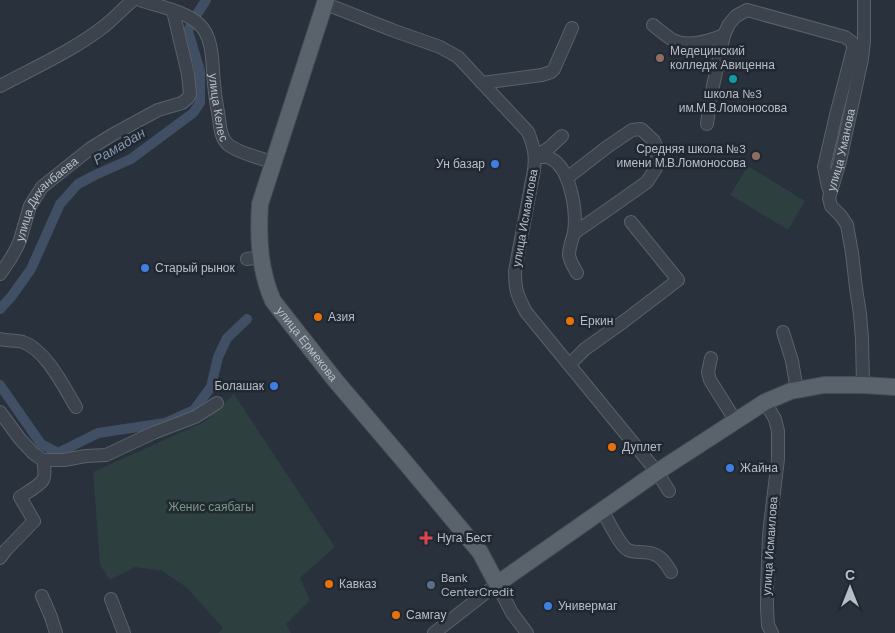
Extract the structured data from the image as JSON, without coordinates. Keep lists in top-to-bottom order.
{
  "streets": {
    "main road": ["улица Ермекова"],
    "street": [
      "улица Келес",
      "улица Уманова",
      "улица Диханбаева",
      "улица Исмаилова"
    ]
  },
  "crossings": [
    ["улица Келес", "улица Диханбаева"],
    ["улица Келес", "улица Ермекова"],
    ["улица Исмаилова", "улица Ермекова"]
  ],
  "water": ["Рамадан"],
  "parks": ["Женис саябагы"],
  "places": {
    "other": [
      "Медецинский колледж Авиценна",
      "школа №3 им.М.В.Ломоносова",
      "Средняя школа №3 имени М.В.Ломоносова",
      "Ун базар",
      "Старый рынок",
      "Азия",
      "Еркин",
      "Болашак",
      "Дуплет",
      "Жайна",
      "Кавказ",
      "Bank CenterCredit",
      "Универмаг",
      "Самгау"
    ],
    "health": ["Нуга Бест"]
  },
  "north": "top"
}
